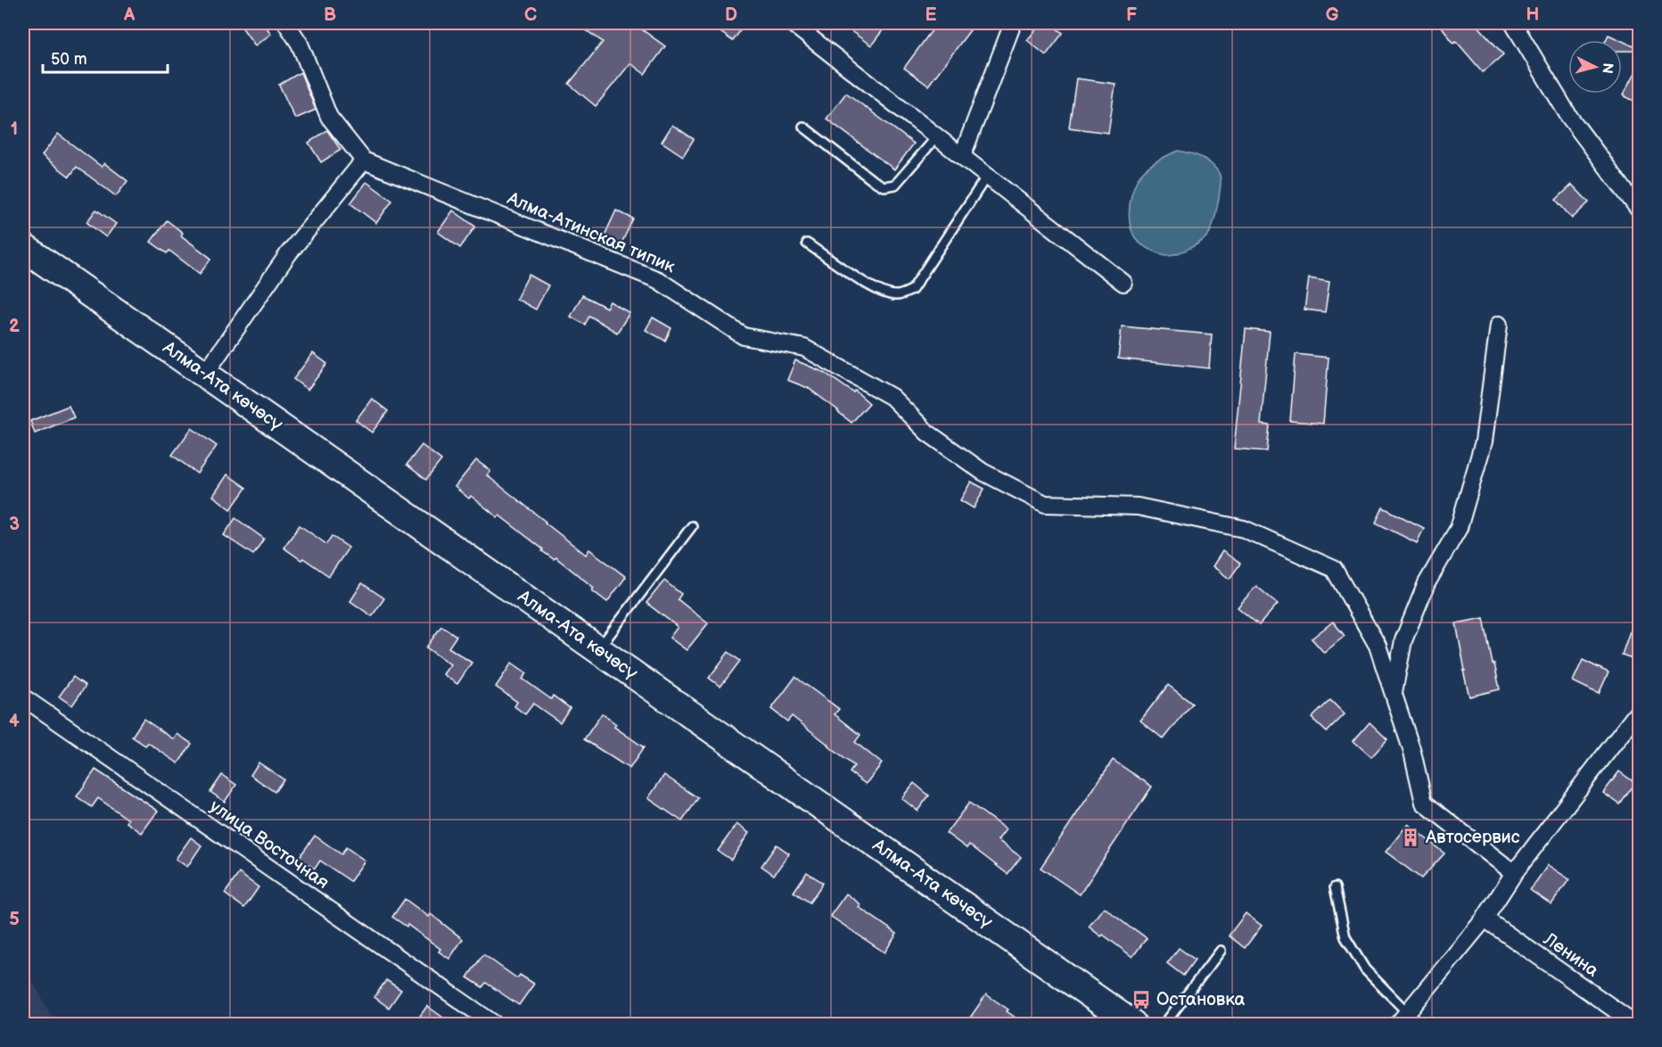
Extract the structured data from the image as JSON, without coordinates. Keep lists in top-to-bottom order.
{
  "streets": {
    "highway": ["Алма-Ата көчөсү"],
    "street": ["Алма-Атинская типик", "улица Восточная", "Ленина"]
  },
  "places": {
    "building": ["Автосервис"],
    "bus stop": ["Остановка"]
  },
  "scale_bar": "50 m",
  "north": "right",
  "grid": {
    "columns": [
      "A",
      "B",
      "C",
      "D",
      "E",
      "F",
      "G",
      "H"
    ],
    "rows": [
      "1",
      "2",
      "3",
      "4",
      "5"
    ]
  }
}
